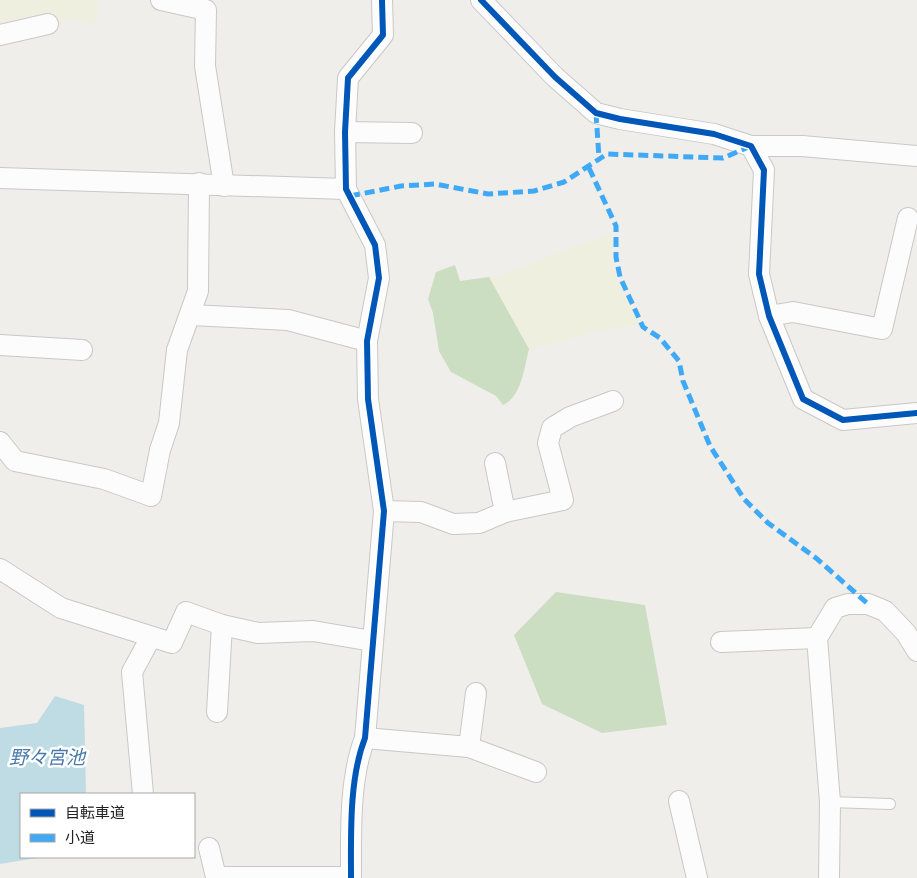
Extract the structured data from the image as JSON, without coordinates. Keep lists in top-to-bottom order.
{
  "water": ["野々宮池"],
  "legend": ["自転車道", "小道"]
}
